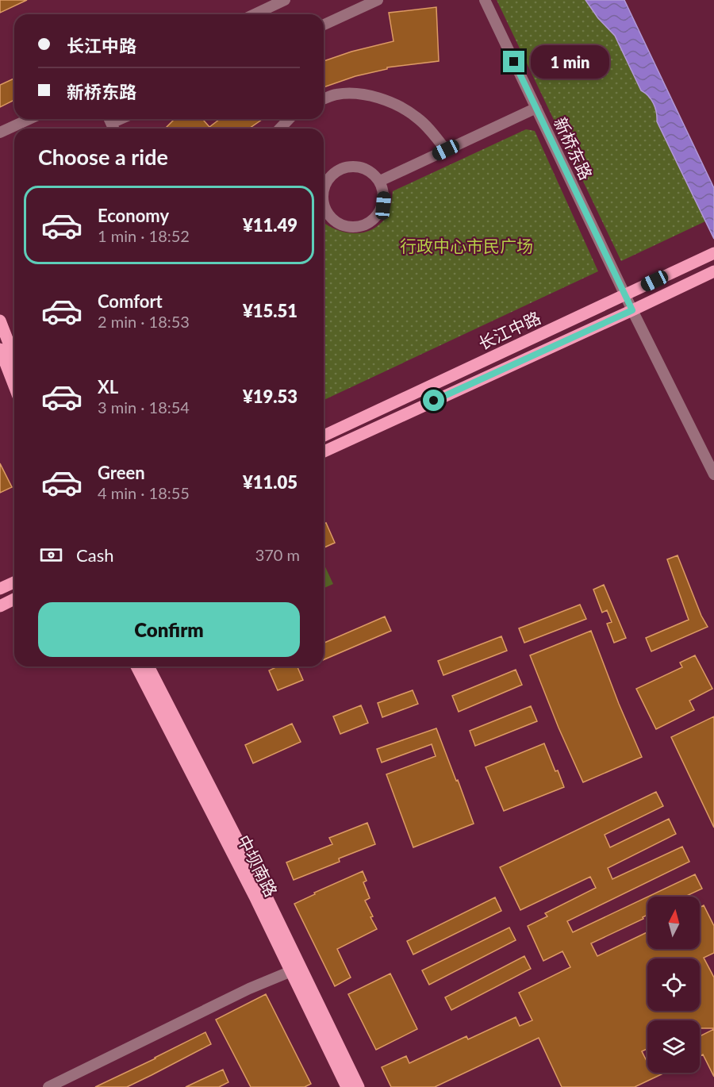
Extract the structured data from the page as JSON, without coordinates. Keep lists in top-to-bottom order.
{
  "streets": {
    "main road": ["长江中路", "中坝南路"],
    "street": ["新桥东路"]
  },
  "crossings": [
    ["新桥东路", "长江中路"]
  ],
  "parks": ["行政中心市民广场"],
  "north": "top",
  "page": {
    "banner": ["长江中路", "新桥东路"],
    "bubble": "1 min",
    "heading": "Choose a ride",
    "list": [
      {
        "name": "Economy",
        "note": "1 min · 18:52",
        "value": "¥11.49"
      },
      {
        "name": "Comfort",
        "note": "2 min · 18:53",
        "value": "¥15.51"
      },
      {
        "name": "XL",
        "note": "3 min · 18:54",
        "value": "¥19.53"
      },
      {
        "name": "Green",
        "note": "4 min · 18:55",
        "value": "¥11.05"
      }
    ],
    "pay": ["Cash", "370 m"],
    "buttons": "Confirm"
  }
}
